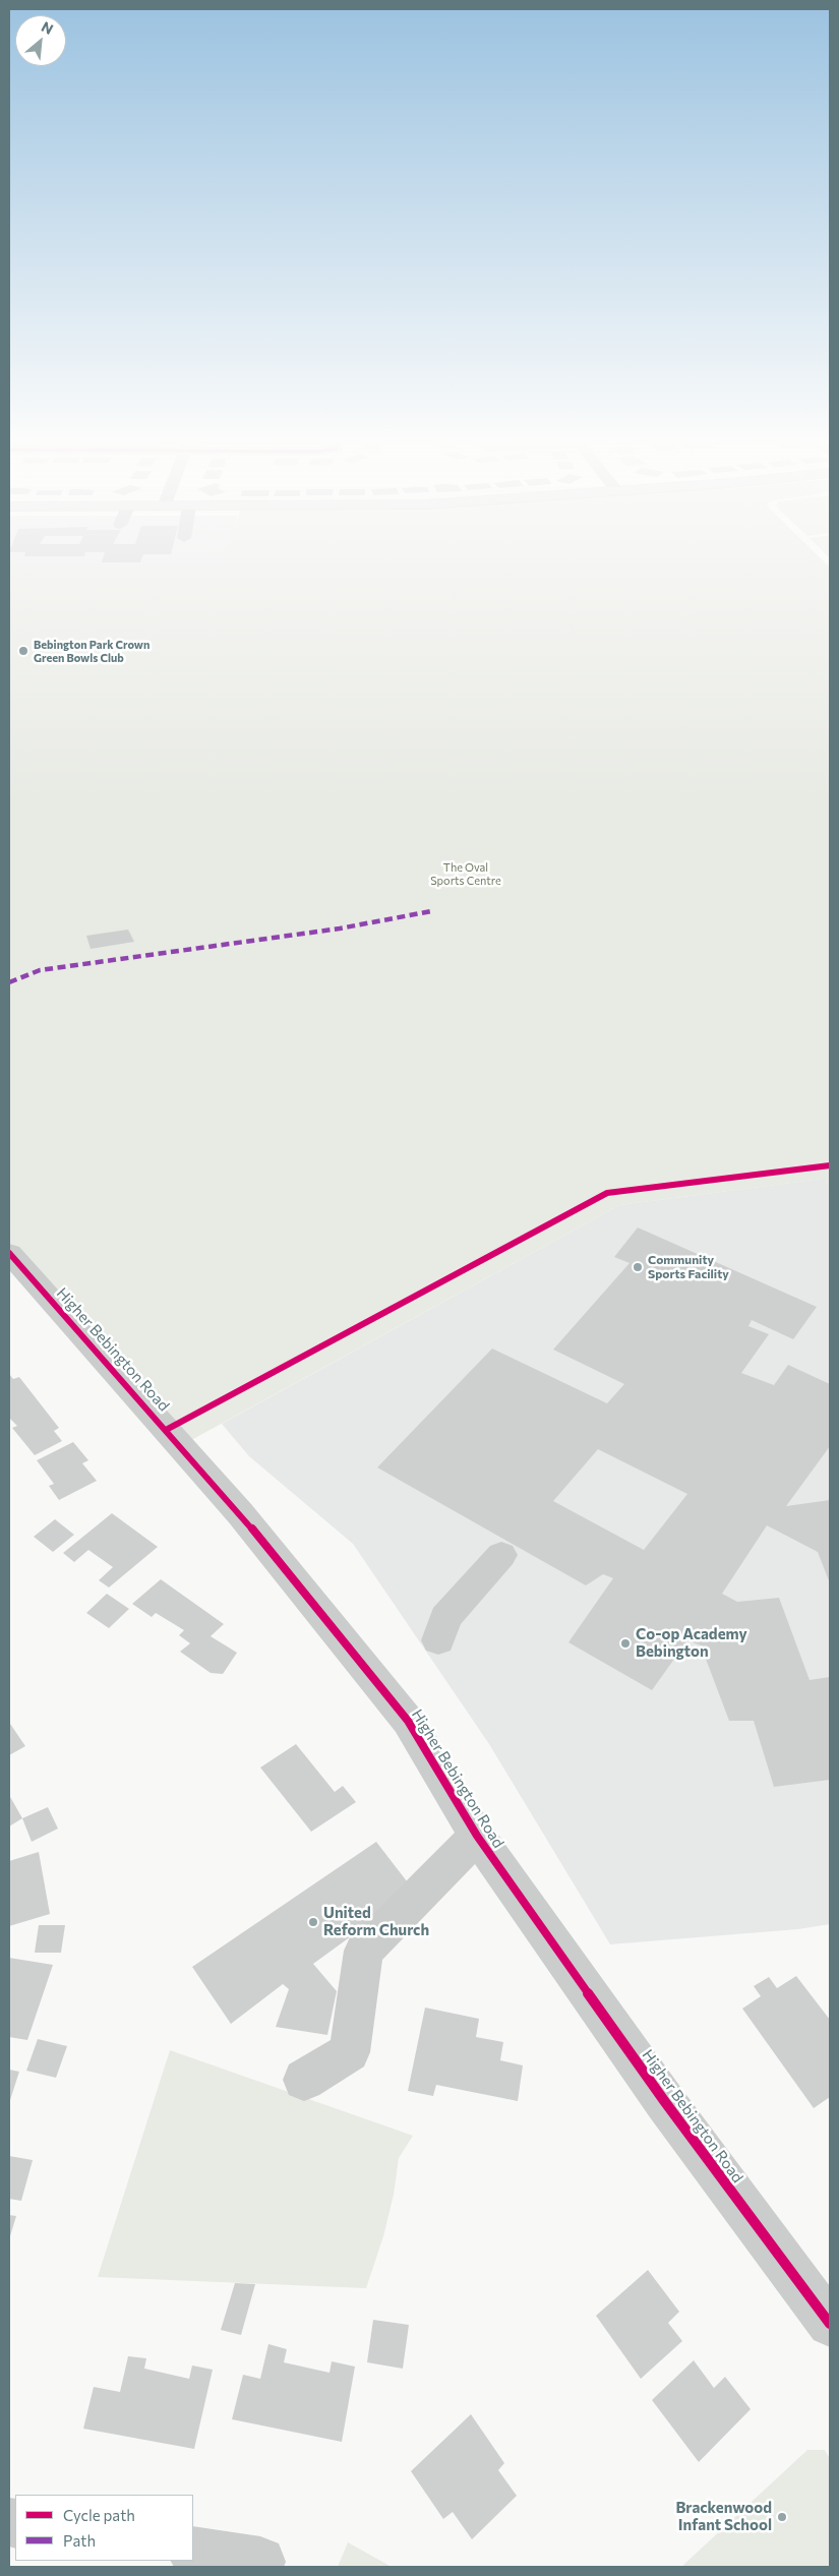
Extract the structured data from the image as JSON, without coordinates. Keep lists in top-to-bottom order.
{
  "streets": {
    "street": ["Higher Bebington Road"]
  },
  "parks": ["The Oval Sports Centre"],
  "places": [
    "Bebington Park Crown Green Bowls Club",
    "Community Sports Facility",
    "Co-op Academy Bebington",
    "United Reform Church",
    "Brackenwood Infant School"
  ],
  "legend": ["Cycle path", "Path"],
  "north": "top right"
}
